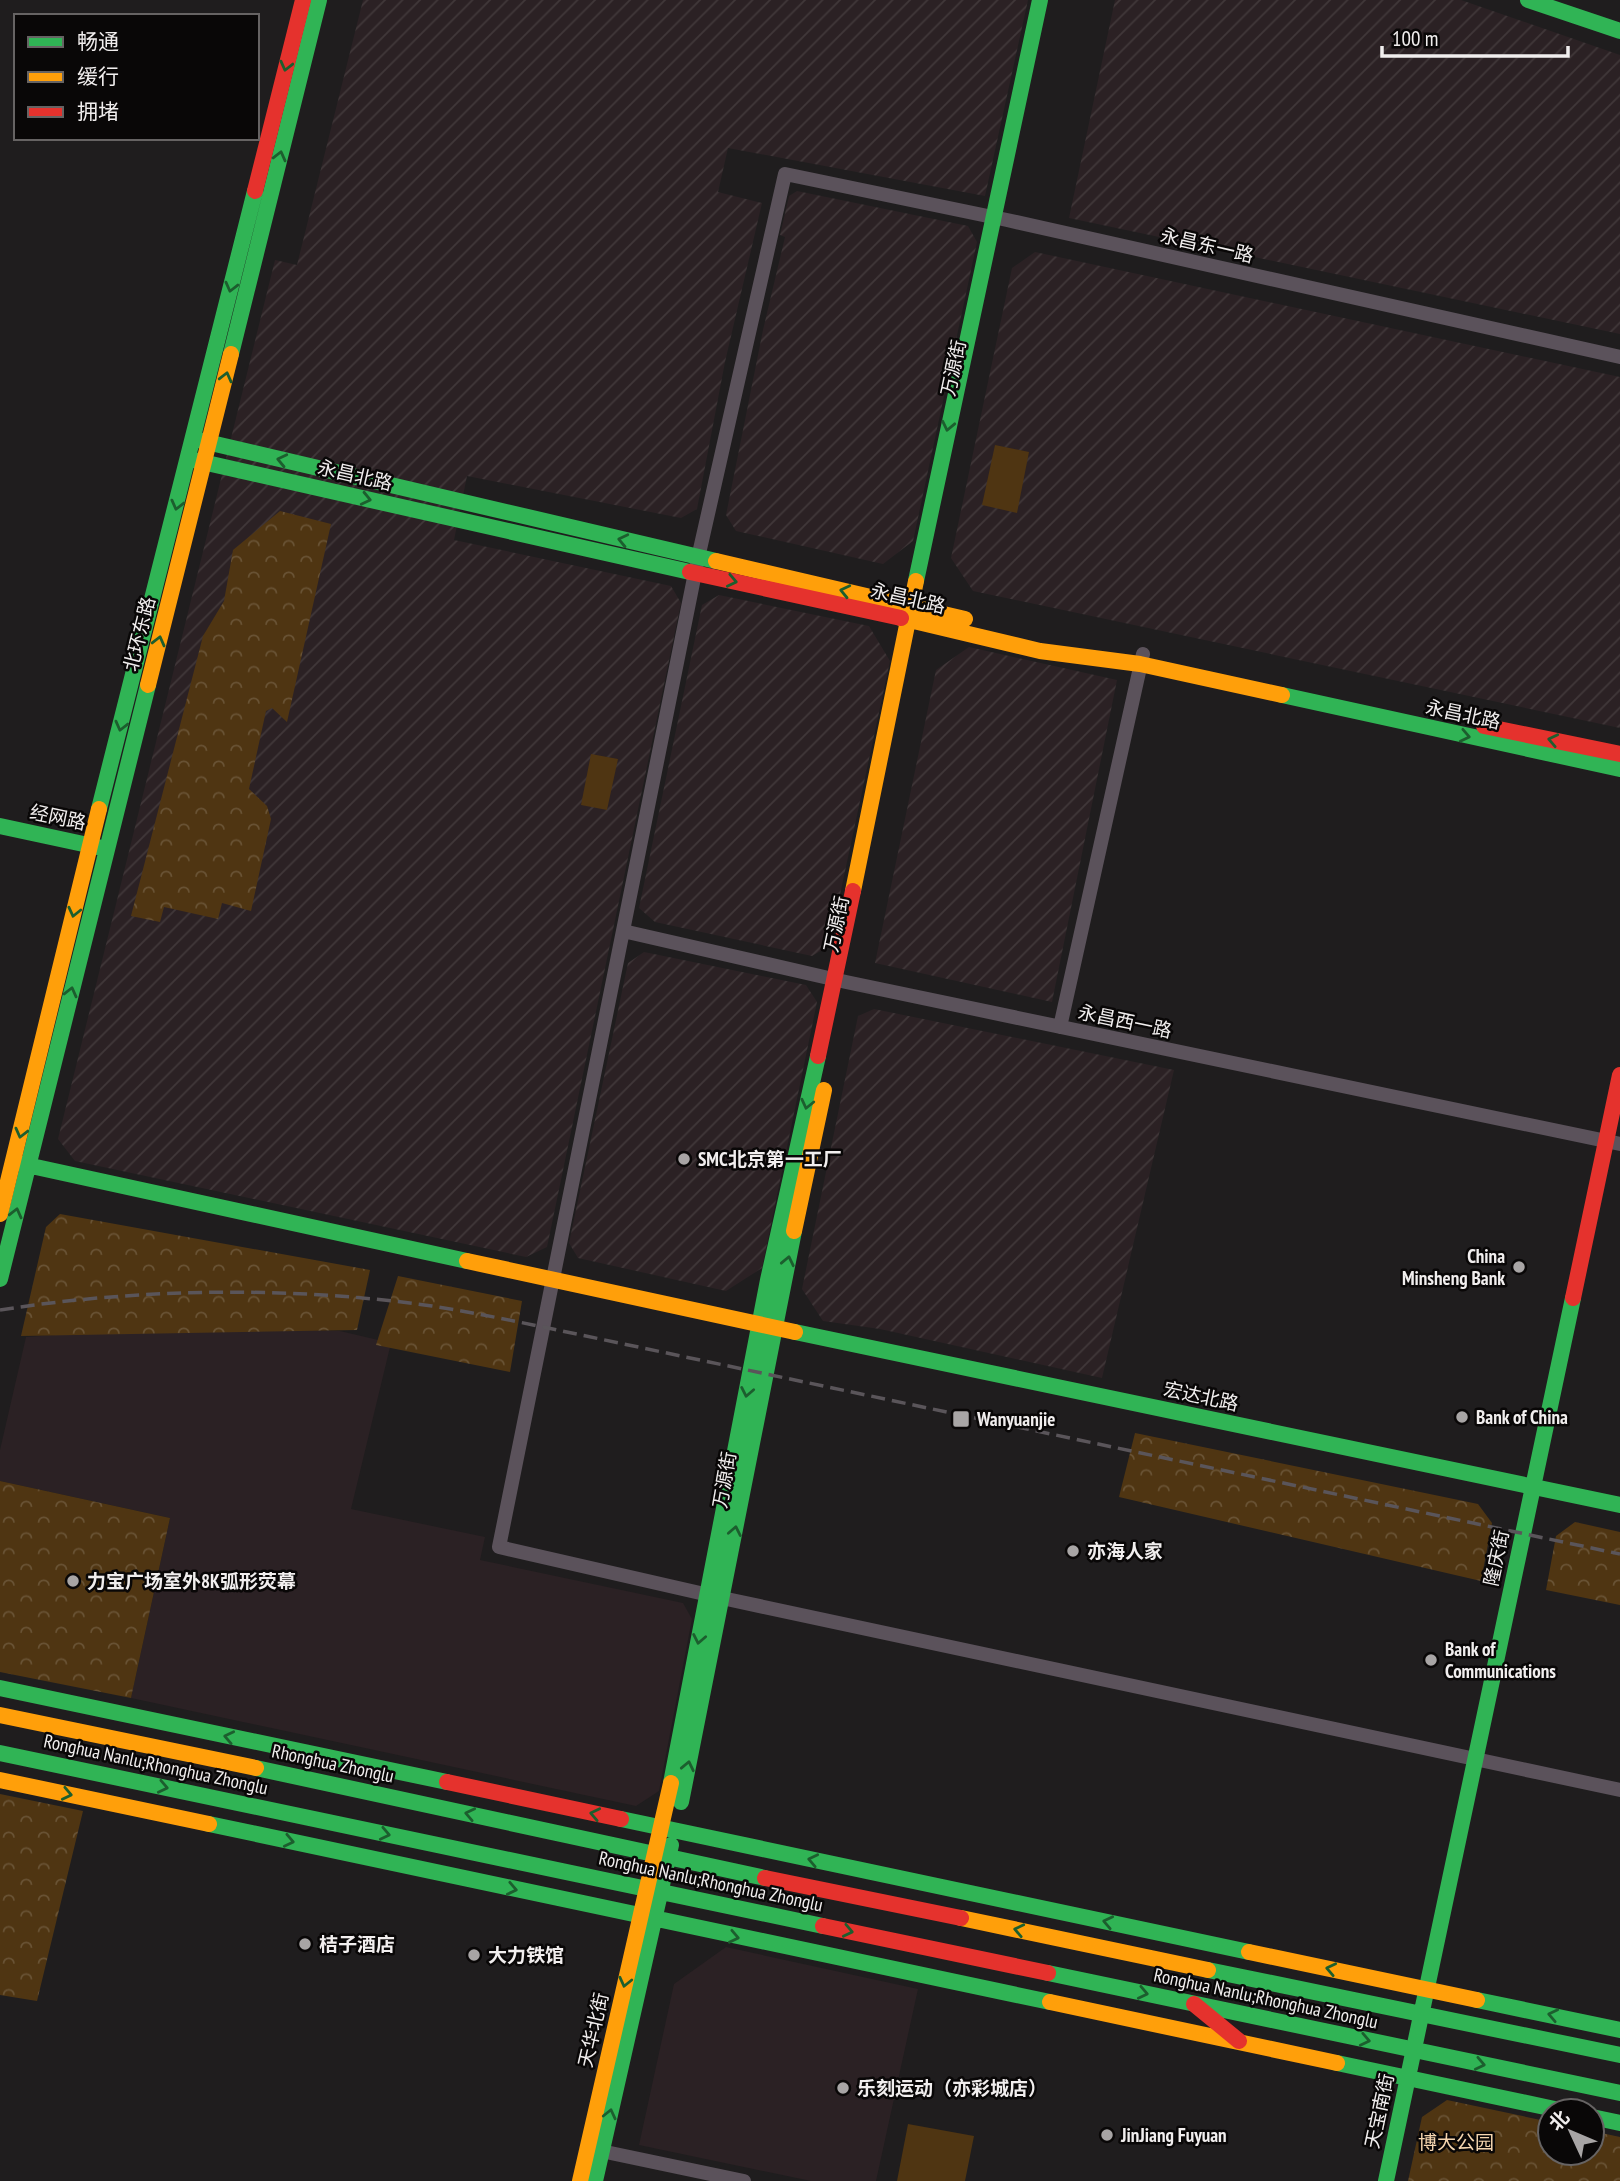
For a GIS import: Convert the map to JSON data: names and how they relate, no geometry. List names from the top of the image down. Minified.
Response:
{"streets":{"street":["永昌东一路","万源街","永昌北路","北环东路","经网路","永昌西一路","宏达北路","隆庆街","Rhonghua Zhonglu","Ronghua Nanlu;Rhonghua Zhonglu","天华北街","天宝南街"]},"crossings":[["永昌东一路","万源街"],["永昌东一路","永昌北路"],["万源街","永昌北路"],["万源街","永昌西一路"],["万源街","宏达北路"],["万源街","Rhonghua Zhonglu"],["万源街","Ronghua Nanlu;Rhonghua Zhonglu"],["万源街","天华北街"],["永昌北路","北环东路"],["北环东路","经网路"],["北环东路","宏达北路"],["永昌西一路","隆庆街"],["宏达北路","隆庆街"],["隆庆街","Ronghua Nanlu;Rhonghua Zhonglu"],["隆庆街","天宝南街"],["Rhonghua Zhonglu","Ronghua Nanlu;Rhonghua Zhonglu"],["Ronghua Nanlu;Rhonghua Zhonglu","天华北街"],["Ronghua Nanlu;Rhonghua Zhonglu","天宝南街"]],"parks":["博大公园"],"places":{"other":["SMC北京第一工厂","China Minsheng Bank","Bank of China","亦海人家","力宝广场室外8K弧形荧幕","Bank of Communications","桔子酒店","大力铁馆","乐刻运动（亦彩城店）","JinJiang Fuyuan"],"transit":["Wanyuanjie"]},"legend":["畅通","缓行","拥堵"],"scale_bar":"100 m","north":"top left"}
